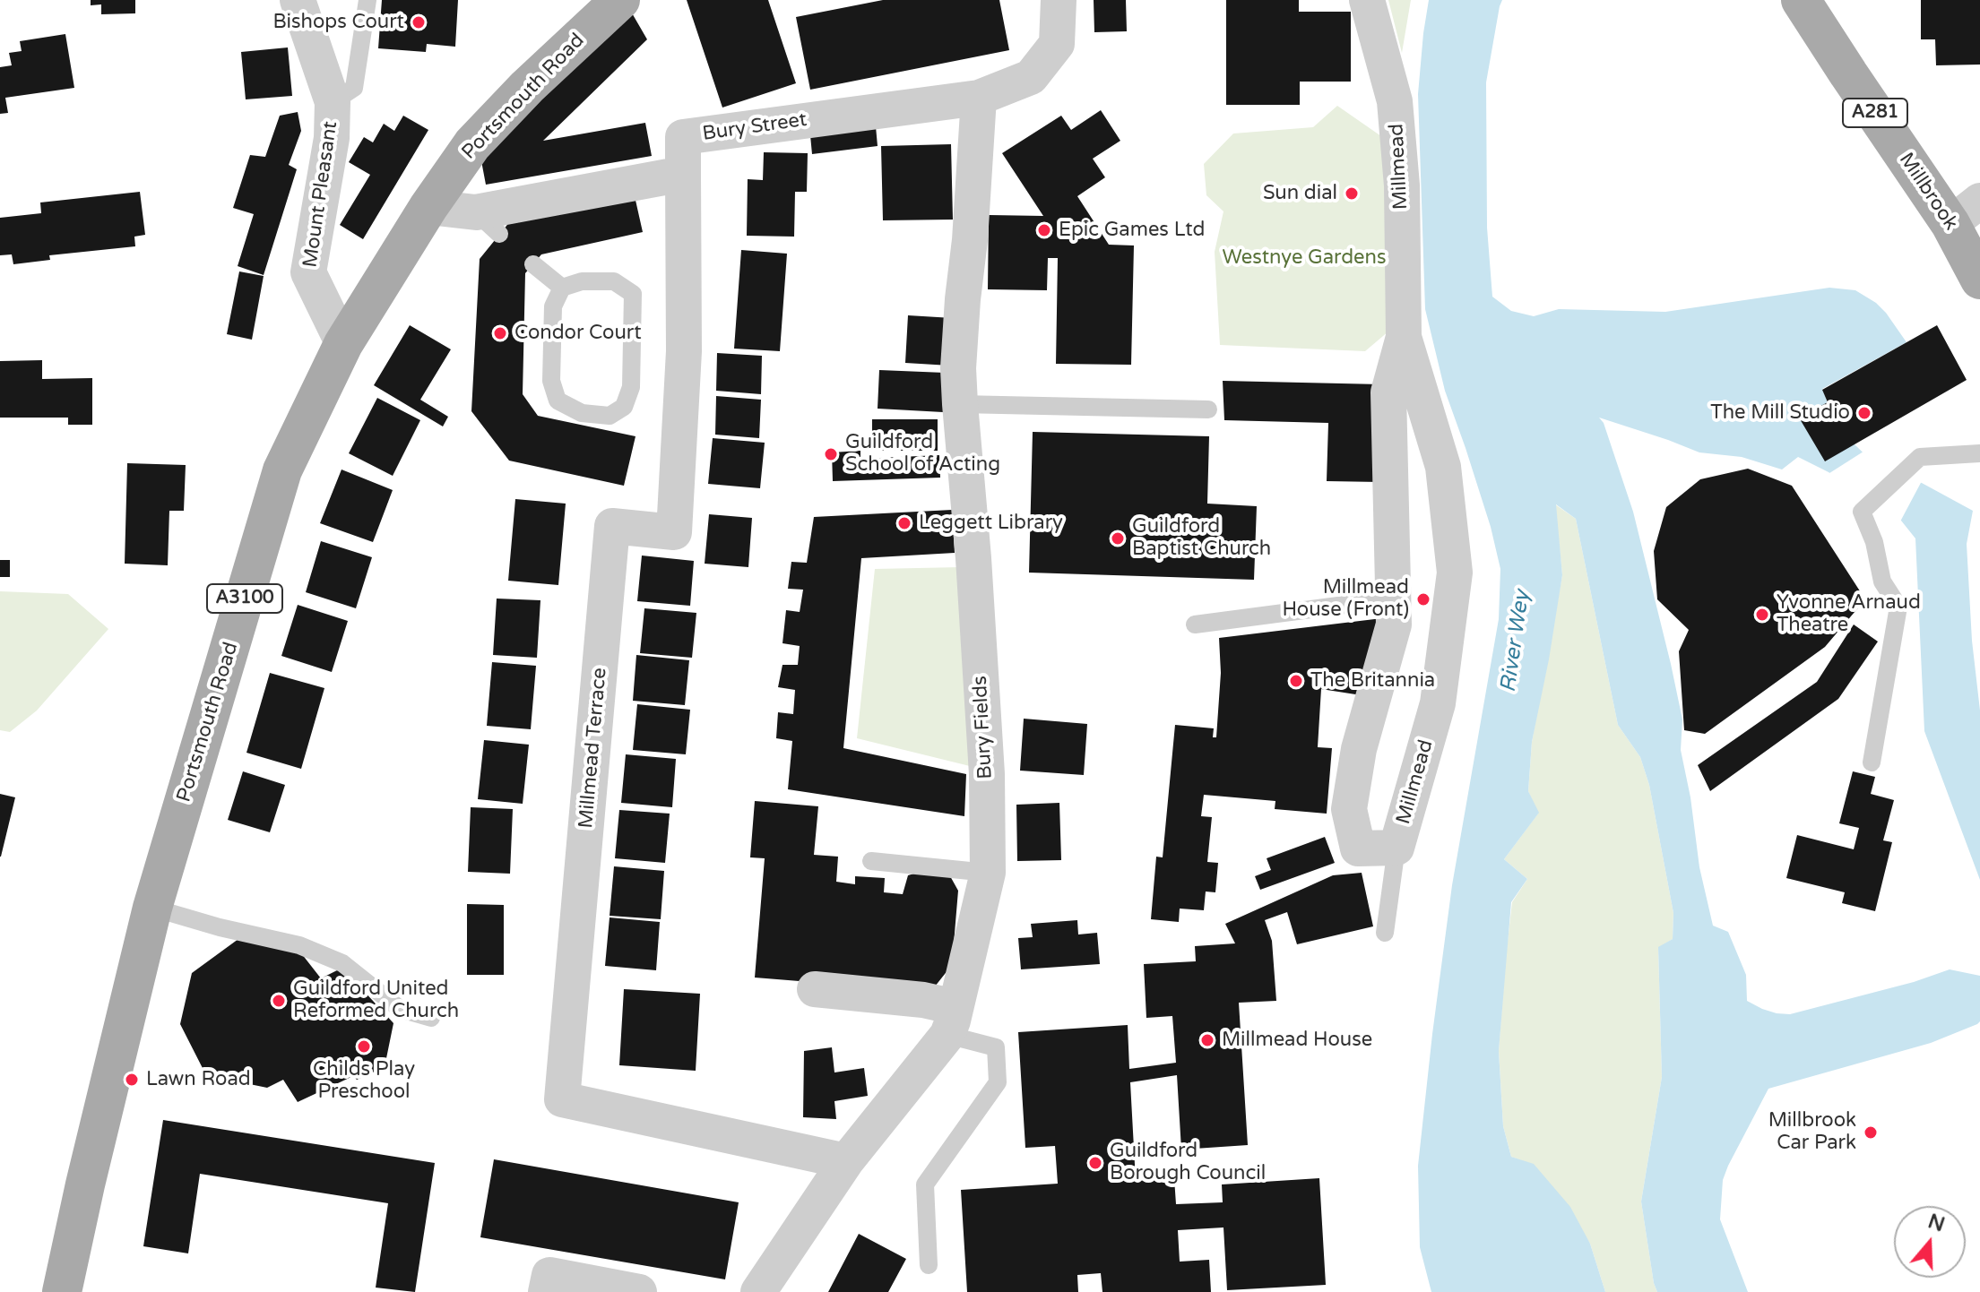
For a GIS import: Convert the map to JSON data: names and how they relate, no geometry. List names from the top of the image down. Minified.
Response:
{"streets":{"main road":["Portsmouth Road","A281","Millbrook","A3100"],"street":["Bury Street","Millmead","Mount Pleasant","Bury Fields","Millmead Terrace"]},"crossings":[["Portsmouth Road","Mount Pleasant"],["Bury Street","Bury Fields"],["Bury Street","Millmead Terrace"],["Bury Fields","Millmead Terrace"]],"water":["River Wey"],"parks":["Westnye Gardens"],"places":["Bishops Court","Sun dial","Epic Games Ltd","Condor Court","The Mill Studio","Guildford School of Acting","Leggett Library","Guildford Baptist Church","Millmead House (Front)","Yvonne Arnaud Theatre","The Britannia","Guildford United Reformed Church","Millmead House","Childs Play Preschool","Lawn Road","Millbrook Car Park","Guildford Borough Council"],"north":"top"}
